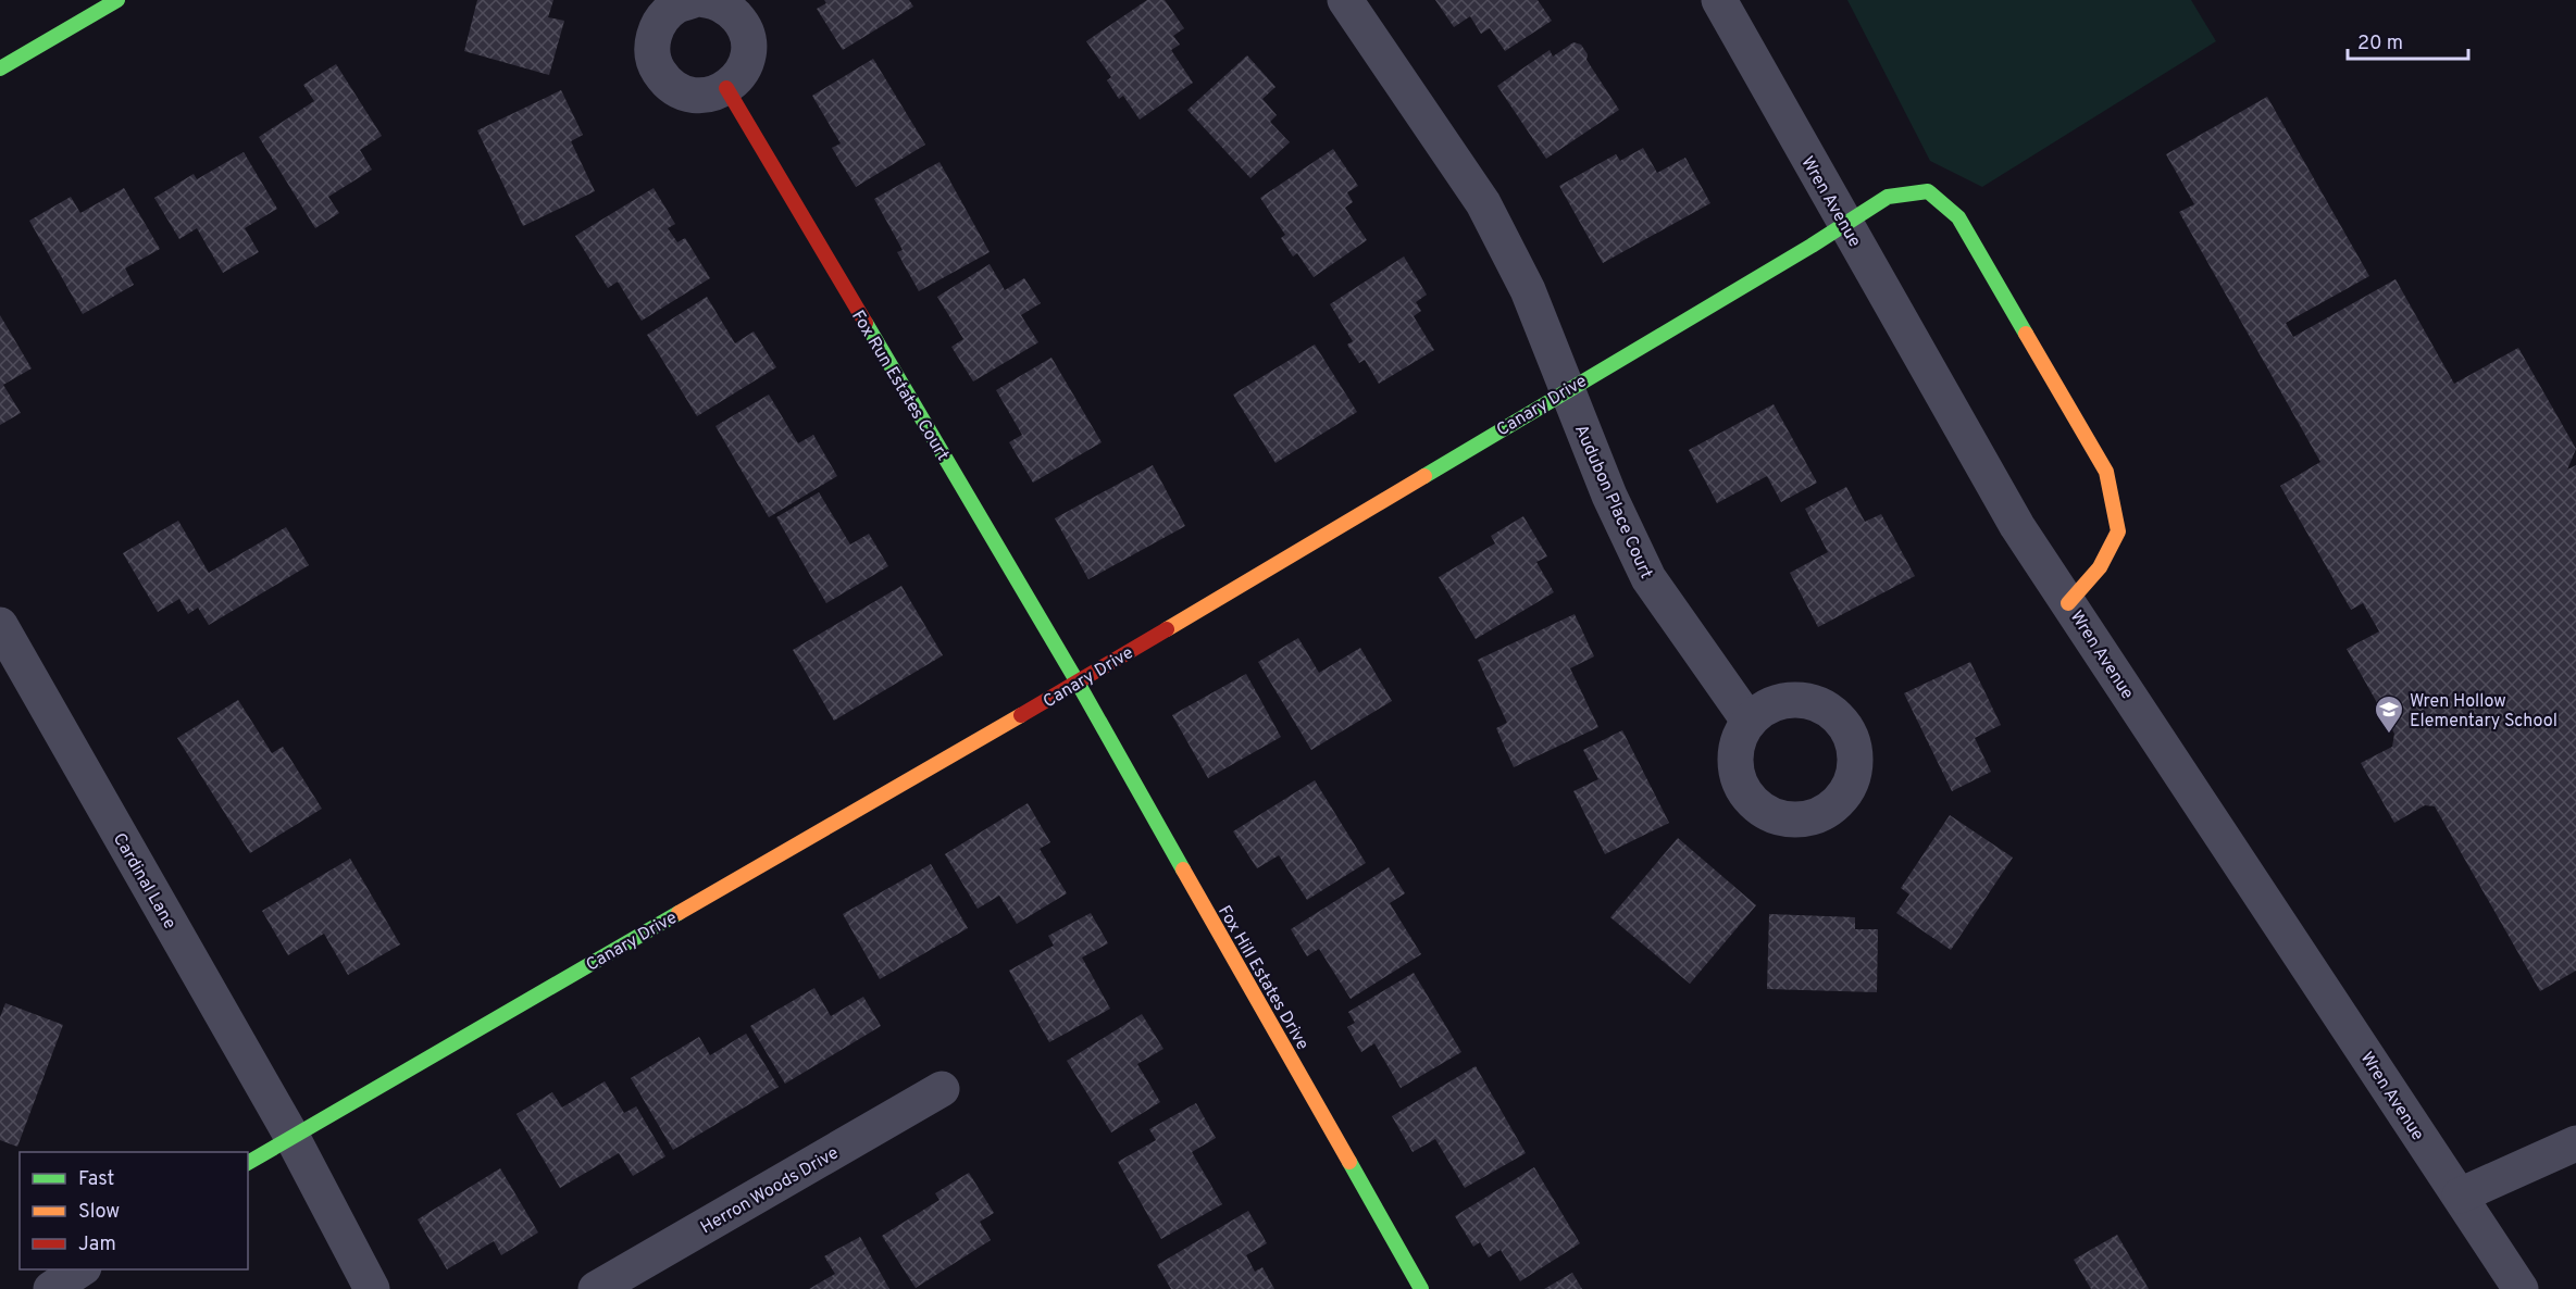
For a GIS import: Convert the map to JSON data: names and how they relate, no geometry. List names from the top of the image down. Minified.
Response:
{"streets":{"street":["Wren Avenue","Fox Run Estates Court","Canary Drive","Audubon Place Court","Cardinal Lane","Fox Hill Estates Drive","Herron Woods Drive"]},"crossings":[["Wren Avenue","Canary Drive"],["Fox Run Estates Court","Canary Drive"],["Fox Run Estates Court","Fox Hill Estates Drive"],["Canary Drive","Audubon Place Court"],["Canary Drive","Cardinal Lane"],["Canary Drive","Fox Hill Estates Drive"]],"places":{"school or university":["Wren Hollow Elementary School"]},"legend":["Fast","Slow","Jam"],"scale_bar":"20 m"}
